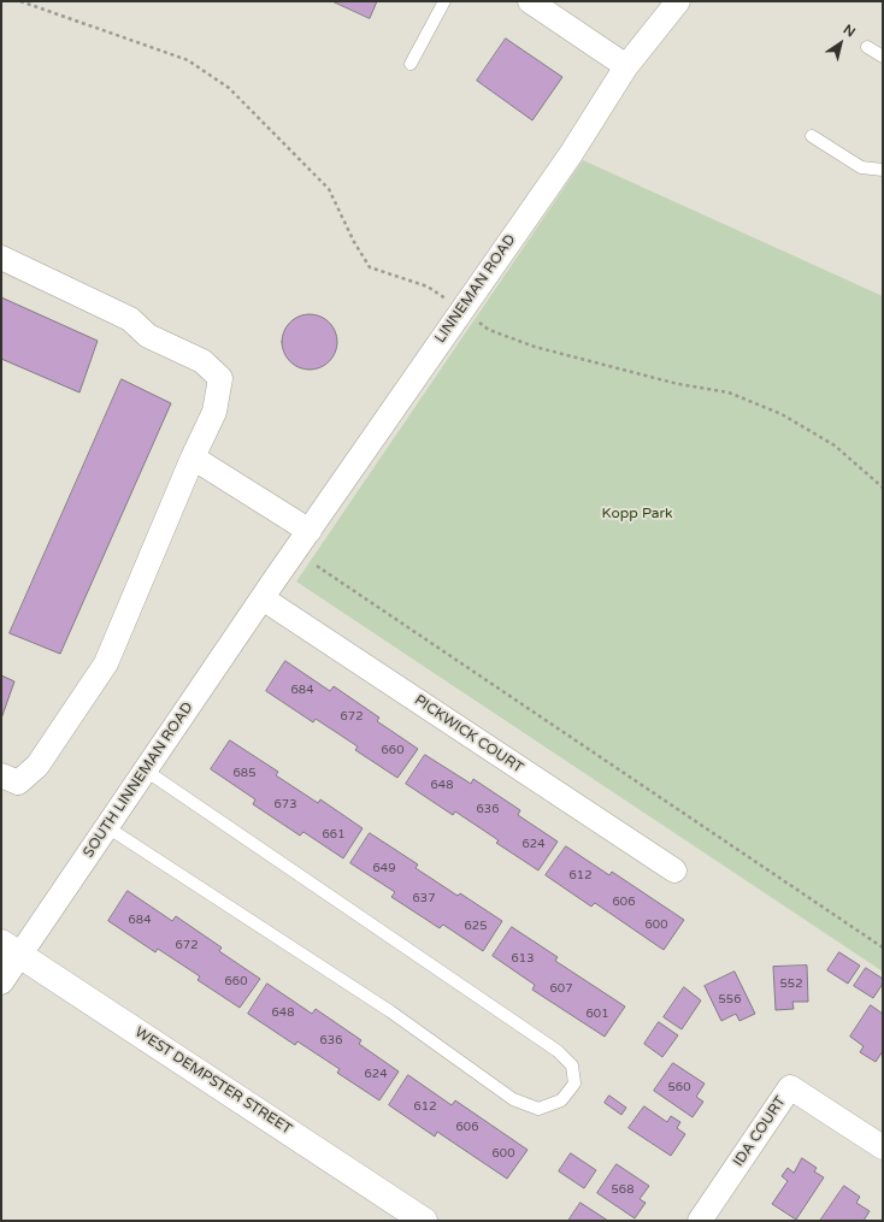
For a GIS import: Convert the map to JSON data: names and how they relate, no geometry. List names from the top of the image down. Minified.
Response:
{"streets":{"main road":["WEST DEMPSTER STREET"],"street":["LINNEMAN ROAD","PICKWICK COURT","SOUTH LINNEMAN ROAD","IDA COURT"]},"crossings":[["LINNEMAN ROAD","SOUTH LINNEMAN ROAD"],["PICKWICK COURT","SOUTH LINNEMAN ROAD"],["SOUTH LINNEMAN ROAD","WEST DEMPSTER STREET"]],"parks":["Kopp Park"],"house_numbers":["684","672","660","685","648","673","636","661","624","649","612","637","606","684","600","625","672","613","660","552","607","556","648","601","636","624","560","612","606","600","568"],"north":"top right"}
